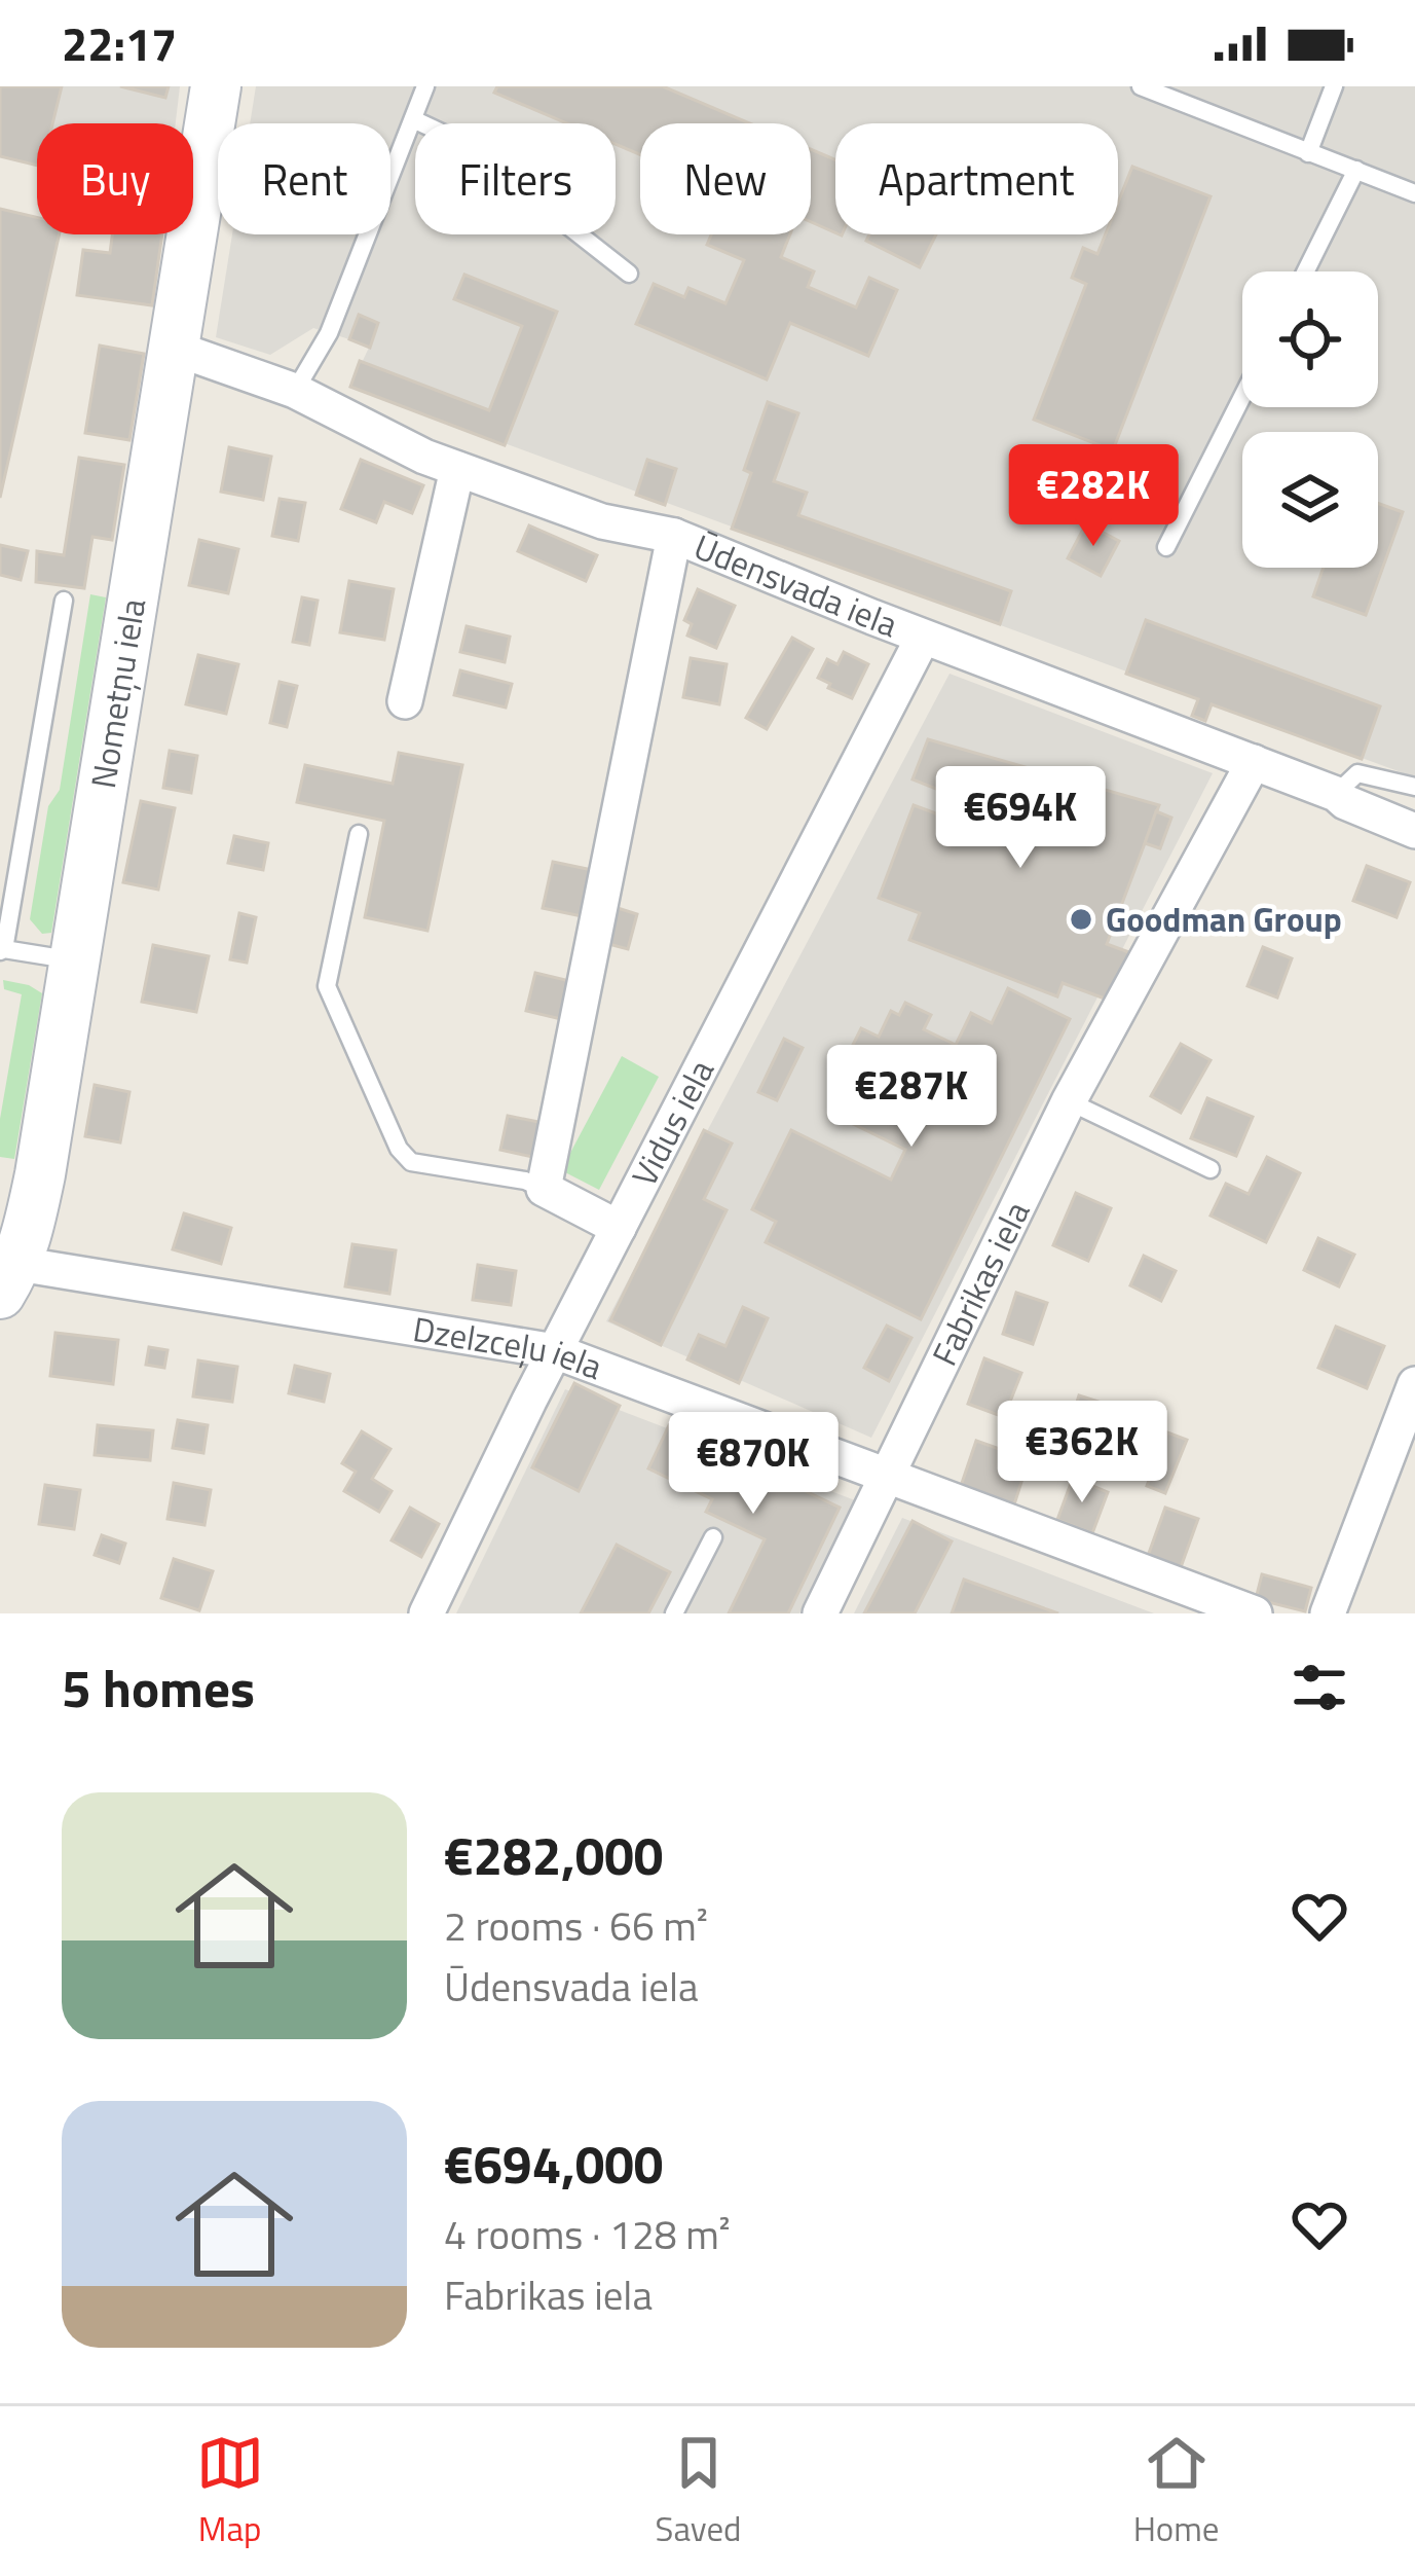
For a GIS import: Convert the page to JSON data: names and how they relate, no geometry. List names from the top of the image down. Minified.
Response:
{"streets":{"street":["Ūdensvada iela","Nometņu iela","Vidus iela","Fabrikas iela","Dzelzceļu iela"]},"crossings":[["Ūdensvada iela","Nometņu iela"],["Ūdensvada iela","Vidus iela"],["Ūdensvada iela","Fabrikas iela"],["Nometņu iela","Dzelzceļu iela"],["Vidus iela","Dzelzceļu iela"],["Fabrikas iela","Dzelzceļu iela"]],"places":["Goodman Group"],"page":{"status":"22:17","chip":["Buy","Rent","Filters","New","Apartment"],"price":["€282K","€694K","€287K","€362K","€870K"],"heading":"5 homes","list":[{"name":"€282,000","note":"2 rooms · 66 m² · Ūdensvada iela"},{"name":"€694,000","note":"4 rooms · 128 m² · Fabrikas iela"}],"tabs":["Map","Saved","Home"]}}
